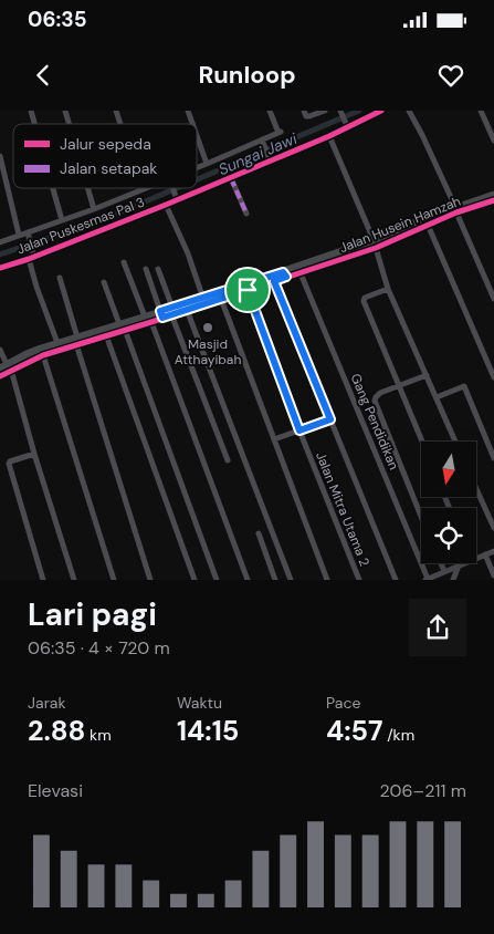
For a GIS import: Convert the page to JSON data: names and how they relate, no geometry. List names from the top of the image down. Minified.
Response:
{"streets":{"street":["Jalan Husein Hamzah","Jalan Puskesmas Pal 3","Gang Pendidikan","Jalan Mitra Utama 2"]},"crossings":[["Jalan Husein Hamzah","Gang Pendidikan"],["Jalan Husein Hamzah","Jalan Mitra Utama 2"]],"water":["Sungai Jawi"],"places":["Masjid Atthayibah"],"legend":["Jalur sepeda","Jalan setapak"],"north":"bottom","page":{"status":"06:35","header":"Runloop","heading":["Lari pagi","06:35 · 4 × 720 m"],"stats":[["Jarak","2.88 km"],["Waktu","14:15"],["Pace","4:57 /km"]],"chart":["Elevasi","206–211 m"]}}
